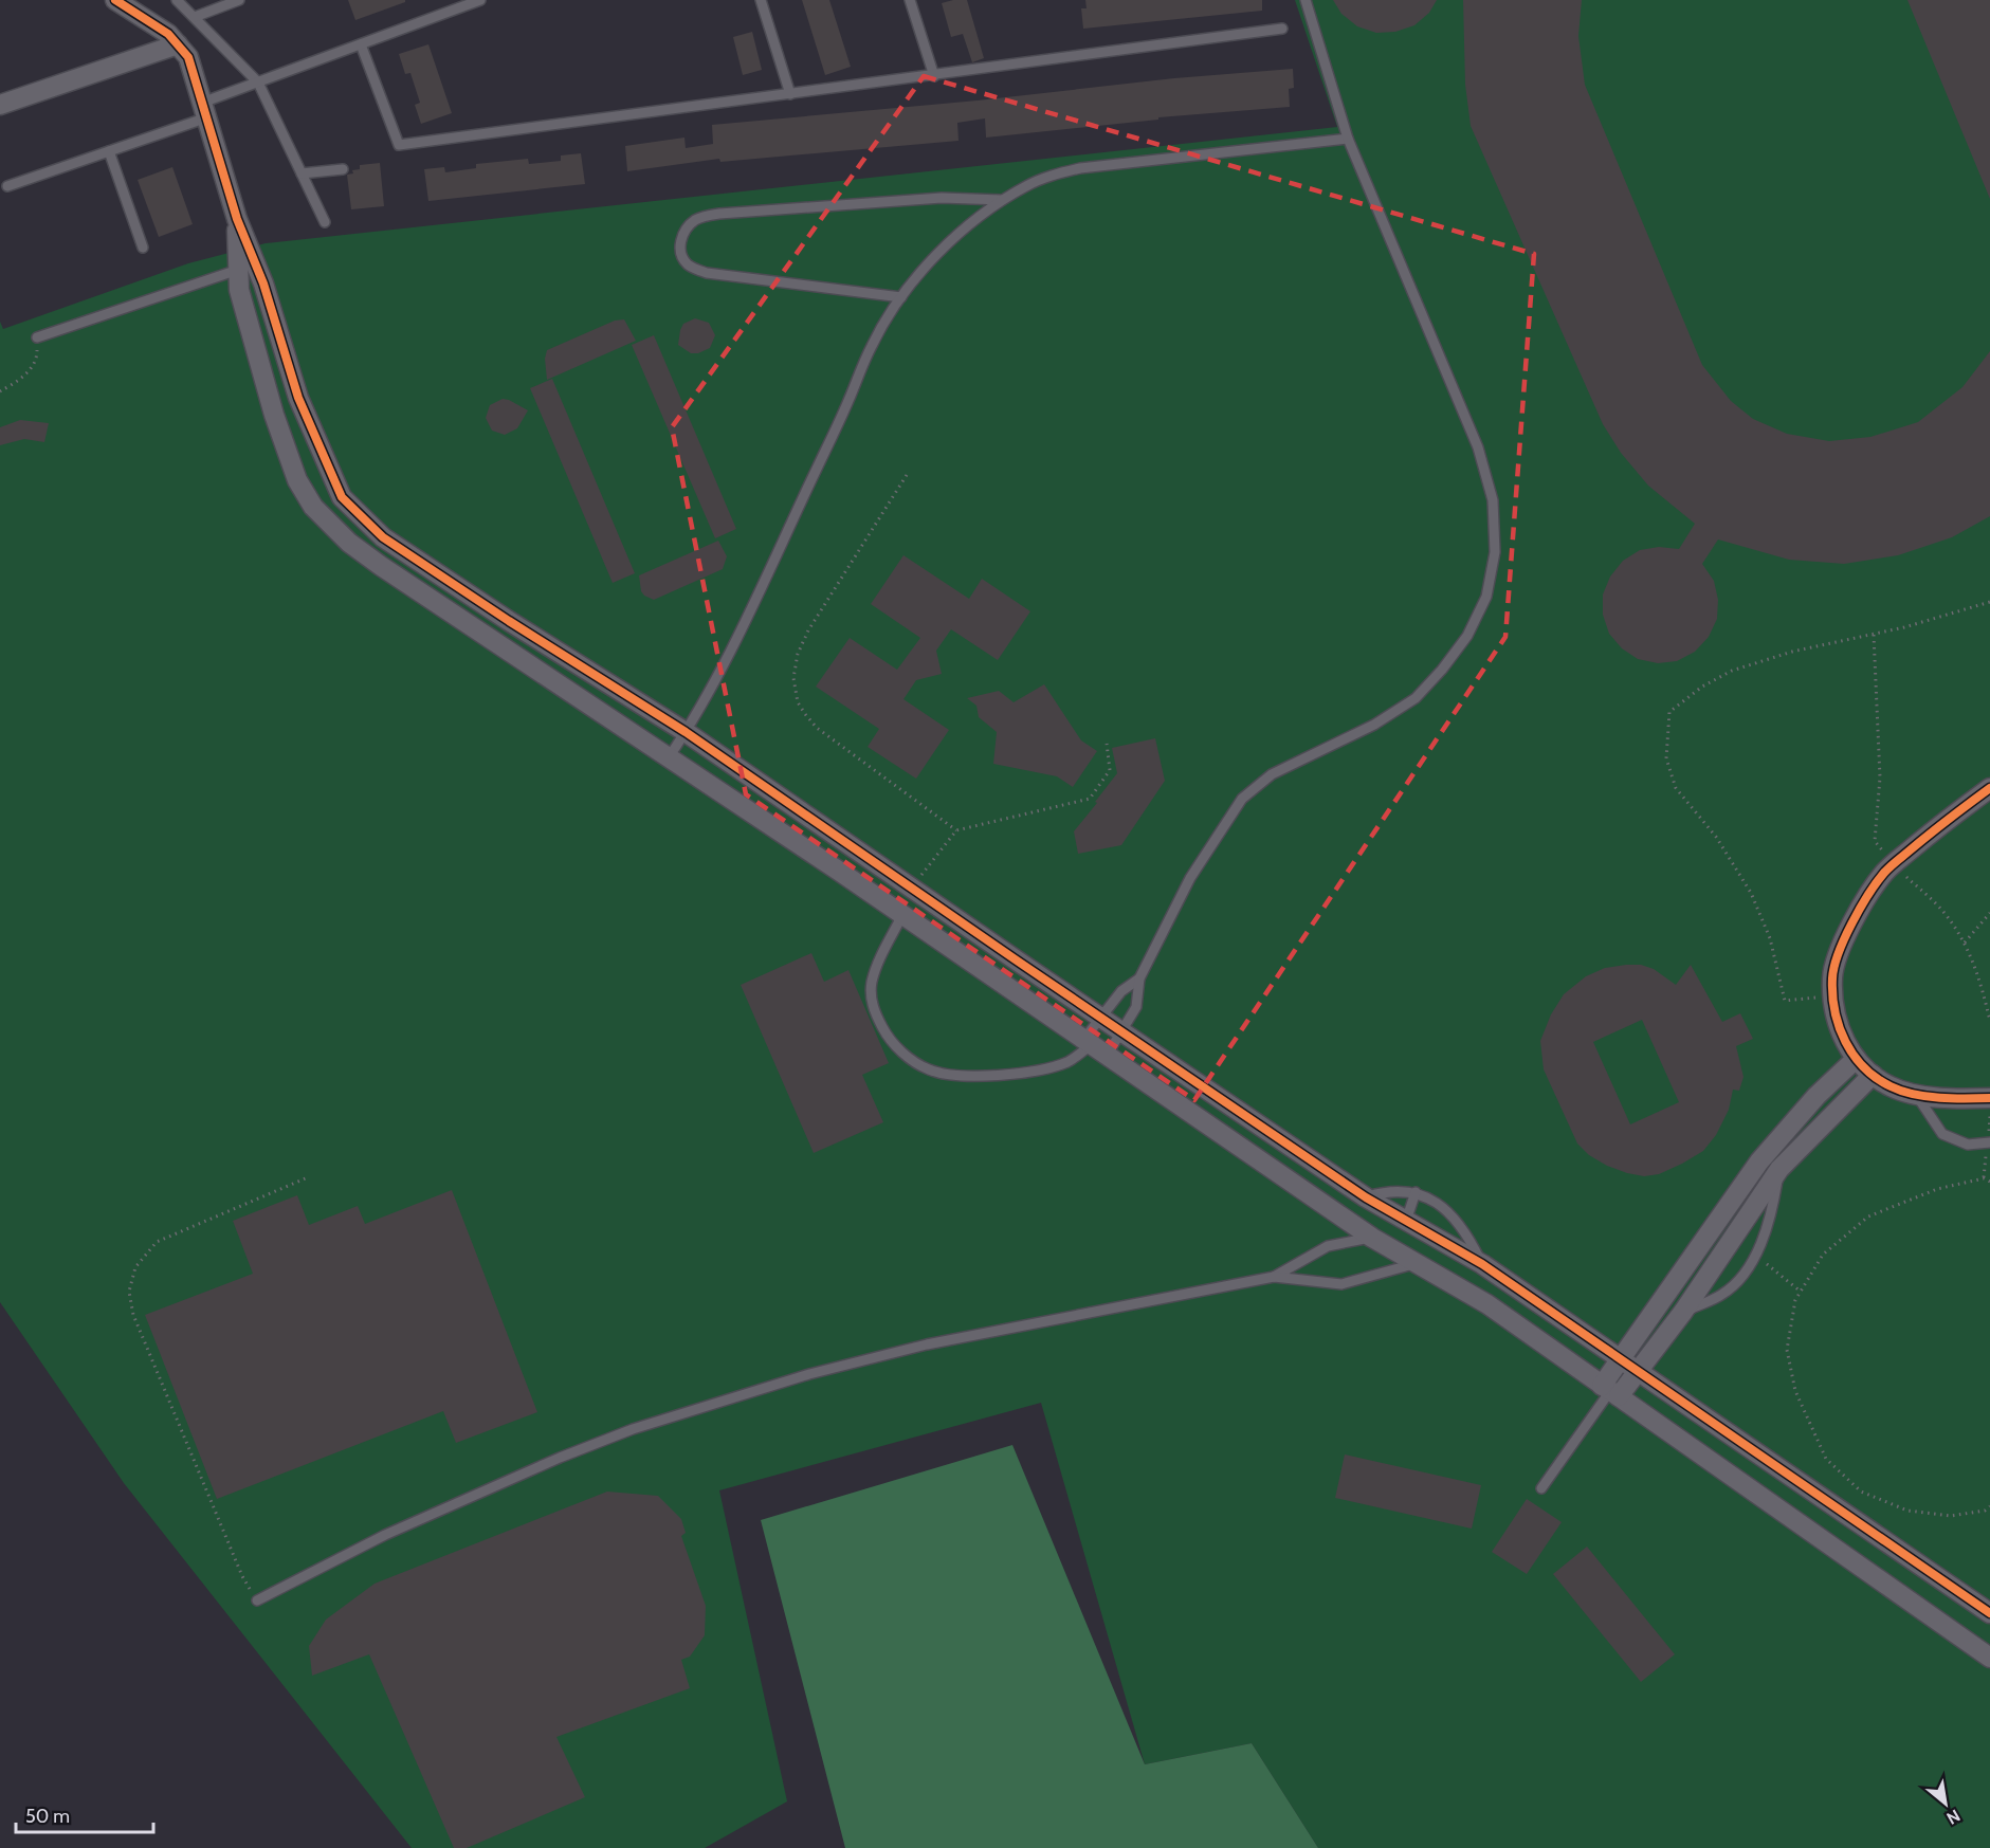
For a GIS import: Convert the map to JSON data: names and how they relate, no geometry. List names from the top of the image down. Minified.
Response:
{"scale_bar":"50 m","north":"bottom right"}
